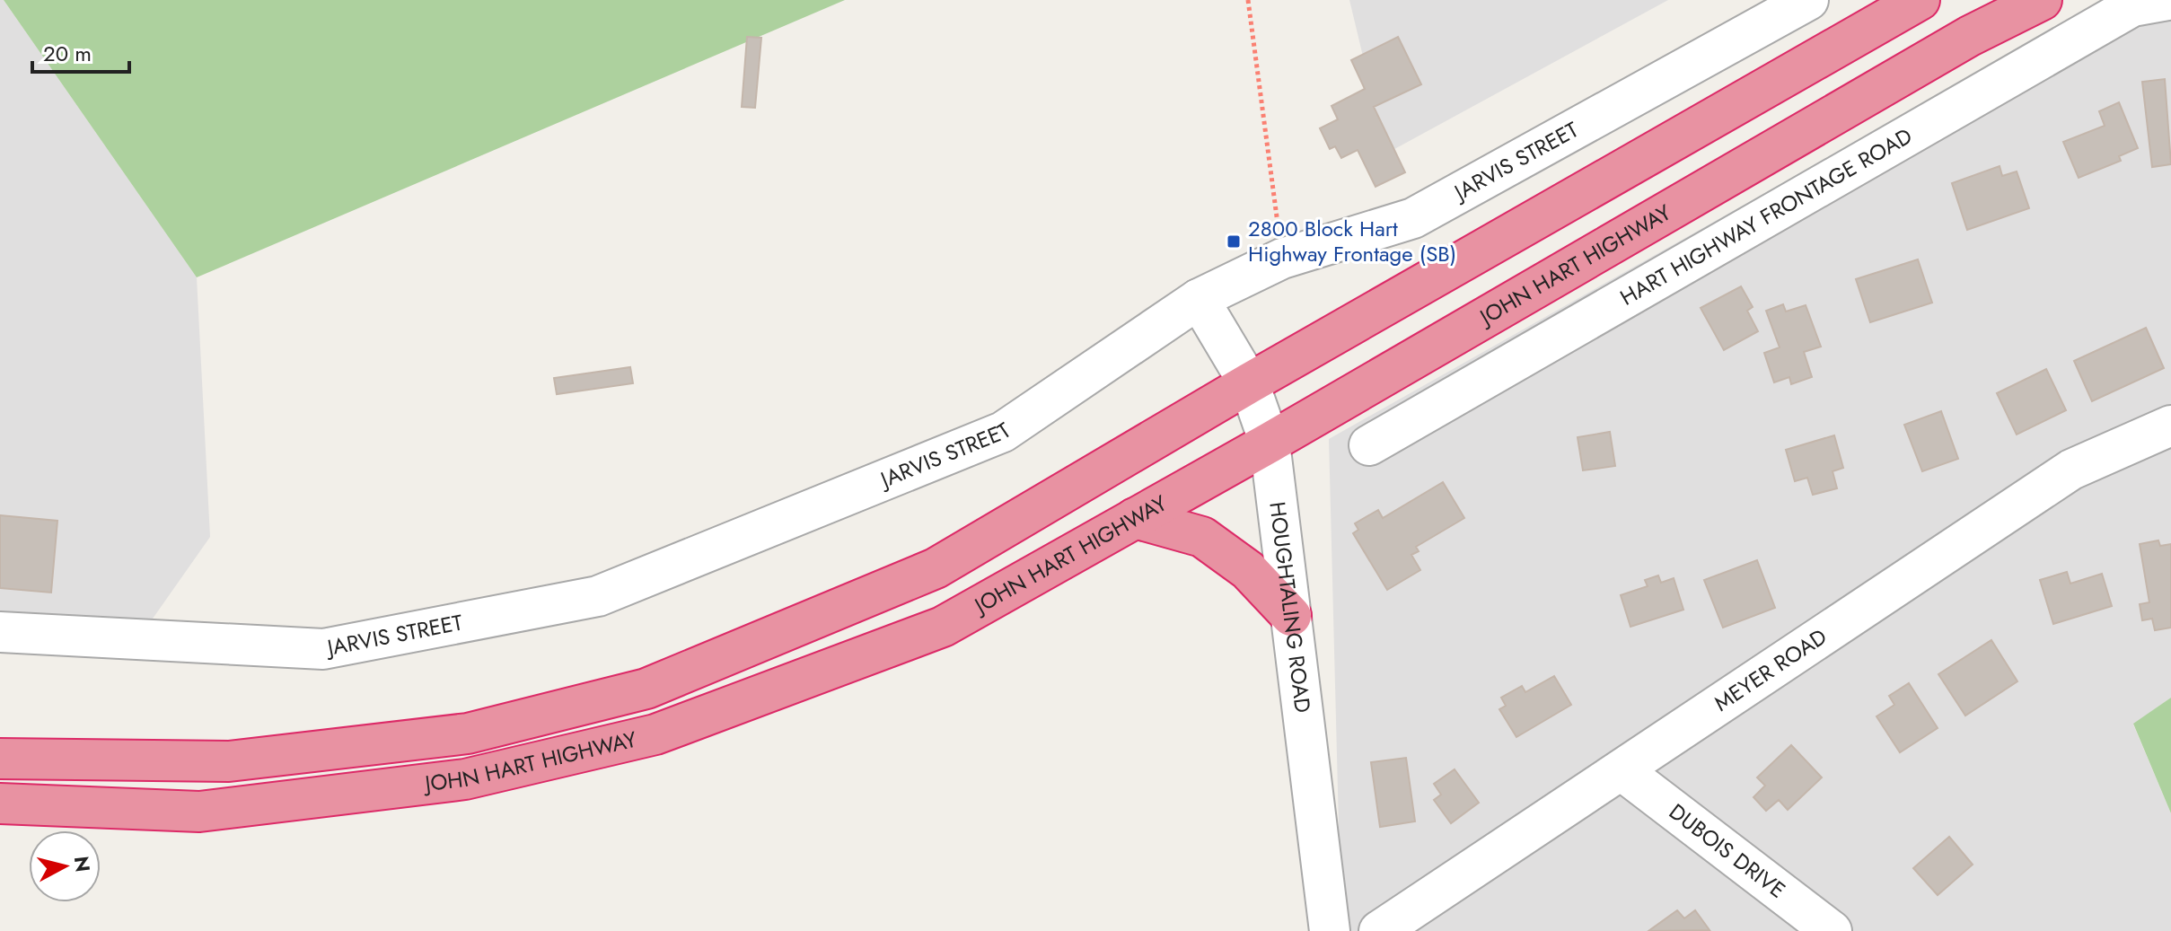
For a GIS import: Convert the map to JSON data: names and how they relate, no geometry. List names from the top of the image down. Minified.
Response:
{"streets":{"highway":["JOHN HART HIGHWAY"],"street":["JARVIS STREET","HART HIGHWAY FRONTAGE ROAD","HOUGHTALING ROAD","MEYER ROAD","DUBOIS DRIVE"]},"crossings":[["JARVIS STREET","HOUGHTALING ROAD"],["JOHN HART HIGHWAY","HOUGHTALING ROAD"],["MEYER ROAD","DUBOIS DRIVE"]],"places":{"transit":["2800 Block Hart Highway Frontage (SB)"]},"scale_bar":"20 m","north":"right"}
